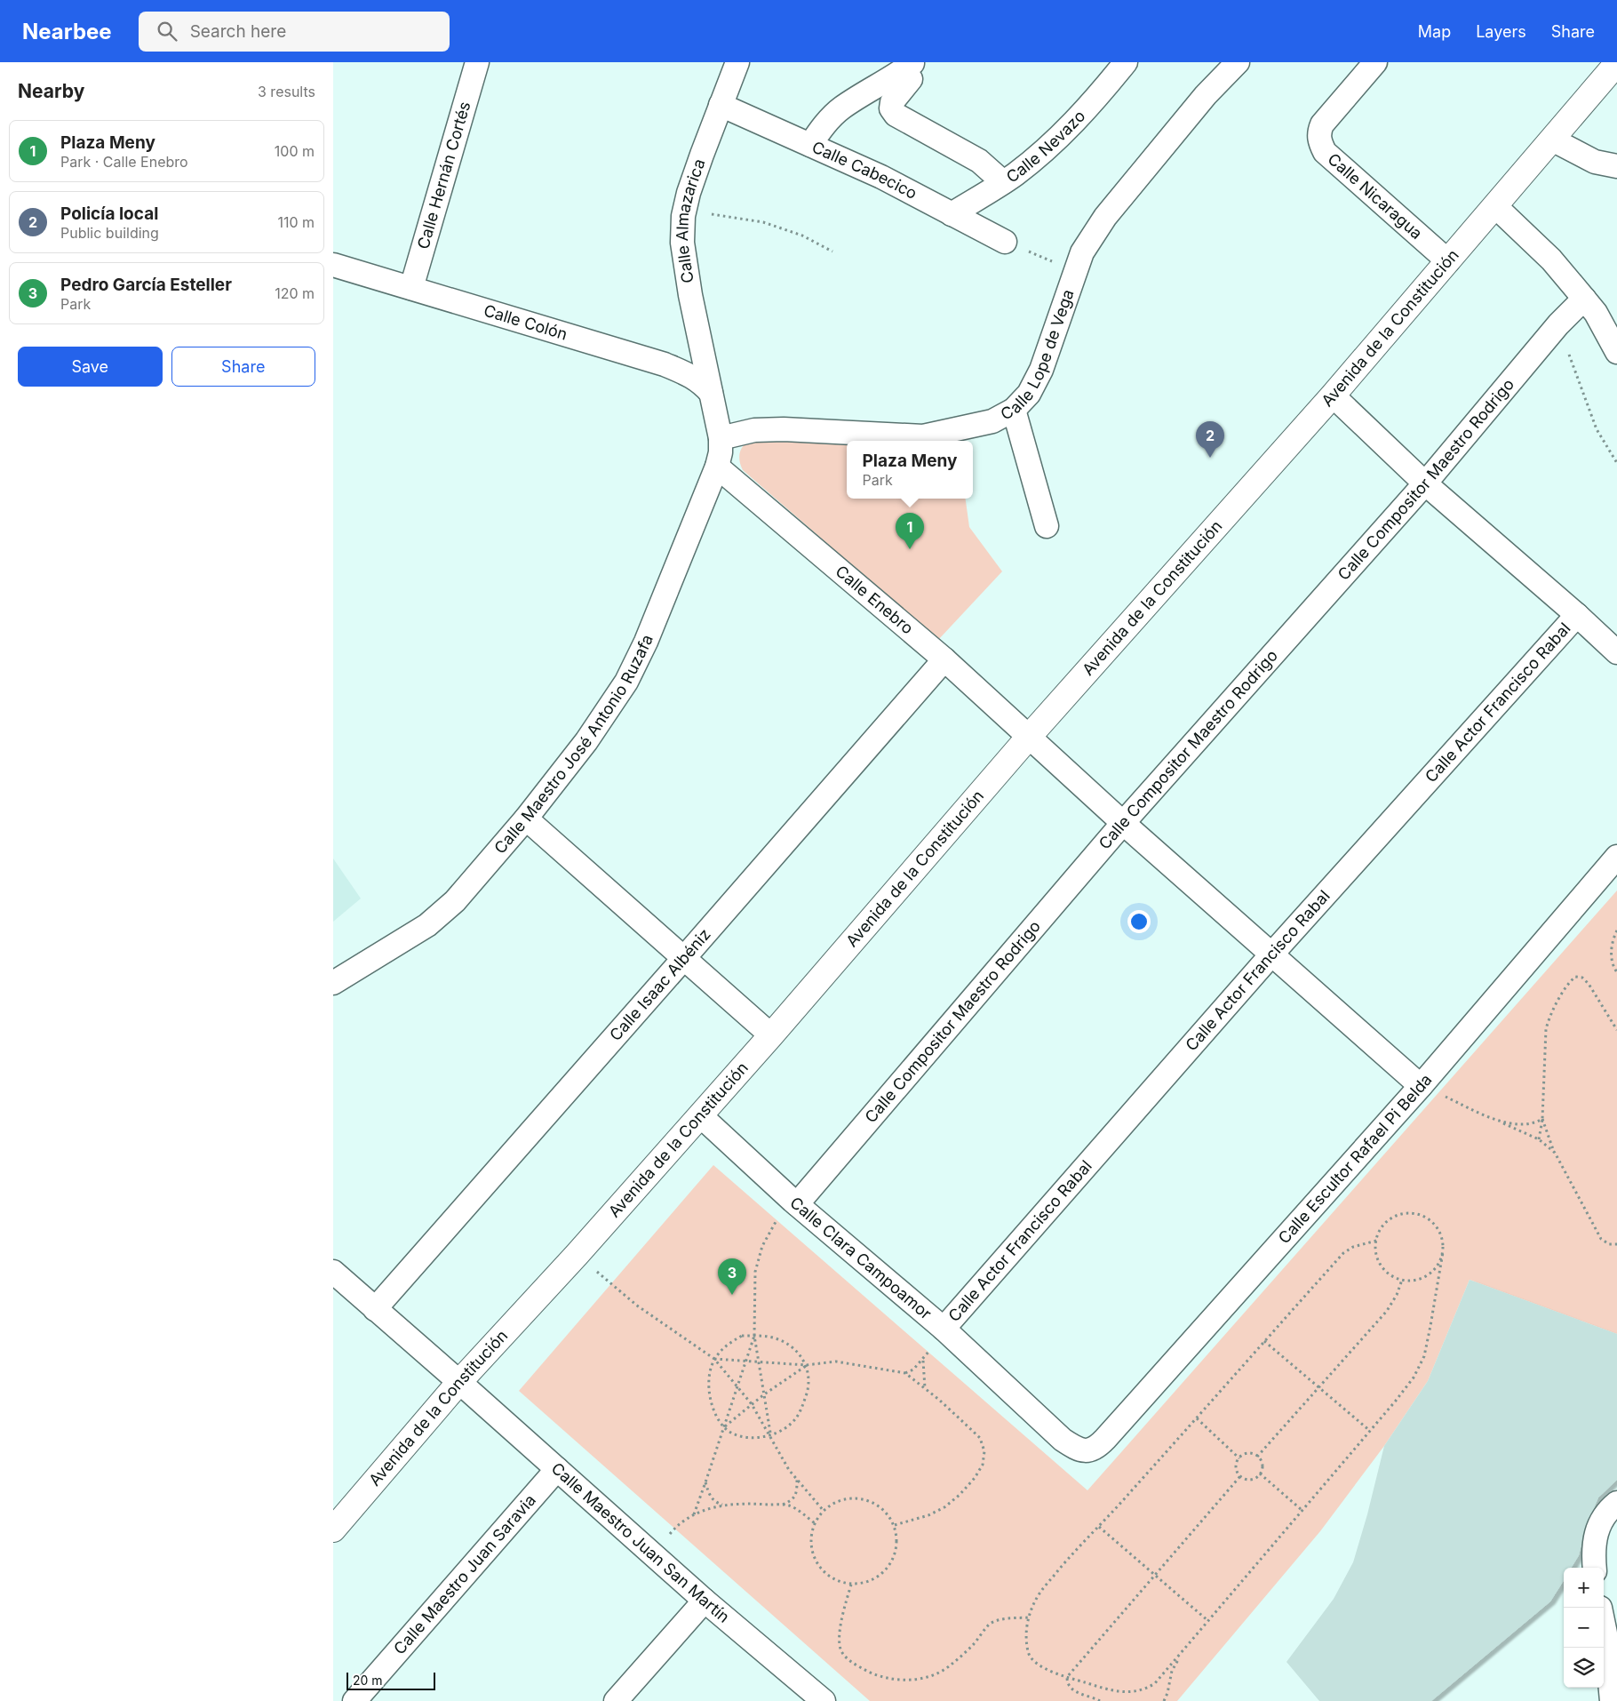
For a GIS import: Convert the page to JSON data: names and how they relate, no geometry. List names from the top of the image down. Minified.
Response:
{"streets":{"street":["Calle Nevazo","Calle Cabecico","Calle Hernán Cortés","Calle Nicaragua","Calle Almazarica","Calle Colón","Avenida de la Constitución","Calle Lope de Vega","Calle Compositor Maestro Rodrigo","Calle Enebro","Calle Actor Francisco Rabal","Calle Maestro José Antonio Ruzafa","Calle Isaac Albéniz","Calle Escultor Rafael Pi Belda","Calle Clara Campoamor","Calle Maestro Juan San Martín","Calle Maestro Juan Saravia"]},"crossings":[["Calle Nevazo","Calle Cabecico"],["Calle Cabecico","Calle Almazarica"],["Calle Hernán Cortés","Calle Colón"],["Calle Nicaragua","Avenida de la Constitución"],["Calle Almazarica","Calle Colón"],["Calle Almazarica","Calle Lope de Vega"],["Calle Almazarica","Calle Maestro José Antonio Ruzafa"],["Avenida de la Constitución","Calle Enebro"],["Avenida de la Constitución","Calle Clara Campoamor"],["Avenida de la Constitución","Calle Maestro Juan San Martín"],["Calle Lope de Vega","Calle Maestro José Antonio Ruzafa"],["Calle Compositor Maestro Rodrigo","Calle Enebro"],["Calle Compositor Maestro Rodrigo","Calle Clara Campoamor"],["Calle Enebro","Calle Actor Francisco Rabal"],["Calle Enebro","Calle Maestro José Antonio Ruzafa"],["Calle Enebro","Calle Isaac Albéniz"],["Calle Enebro","Calle Escultor Rafael Pi Belda"],["Calle Actor Francisco Rabal","Calle Clara Campoamor"],["Calle Isaac Albéniz","Calle Maestro Juan San Martín"],["Calle Escultor Rafael Pi Belda","Calle Clara Campoamor"],["Calle Maestro Juan San Martín","Calle Maestro Juan Saravia"]],"scale_bar":"20 m","page":{"header":"Nearbee","search":"Search here","nav":["Map","Layers","Share"],"heading":["Nearby","3 results"],"list":[{"mark":"1","name":"Plaza Meny","note":"Park · Calle Enebro","value":"100 m"},{"mark":"2","name":"Policía local","note":"Public building","value":"110 m"},{"mark":"3","name":"Pedro García Esteller","note":"Park","value":"120 m"}],"buttons":["Save","Share"],"pins":["2","1","3"],"popup":["Plaza Meny","Park"],"map_buttons":["+","−"],"scale":"20 m"}}
